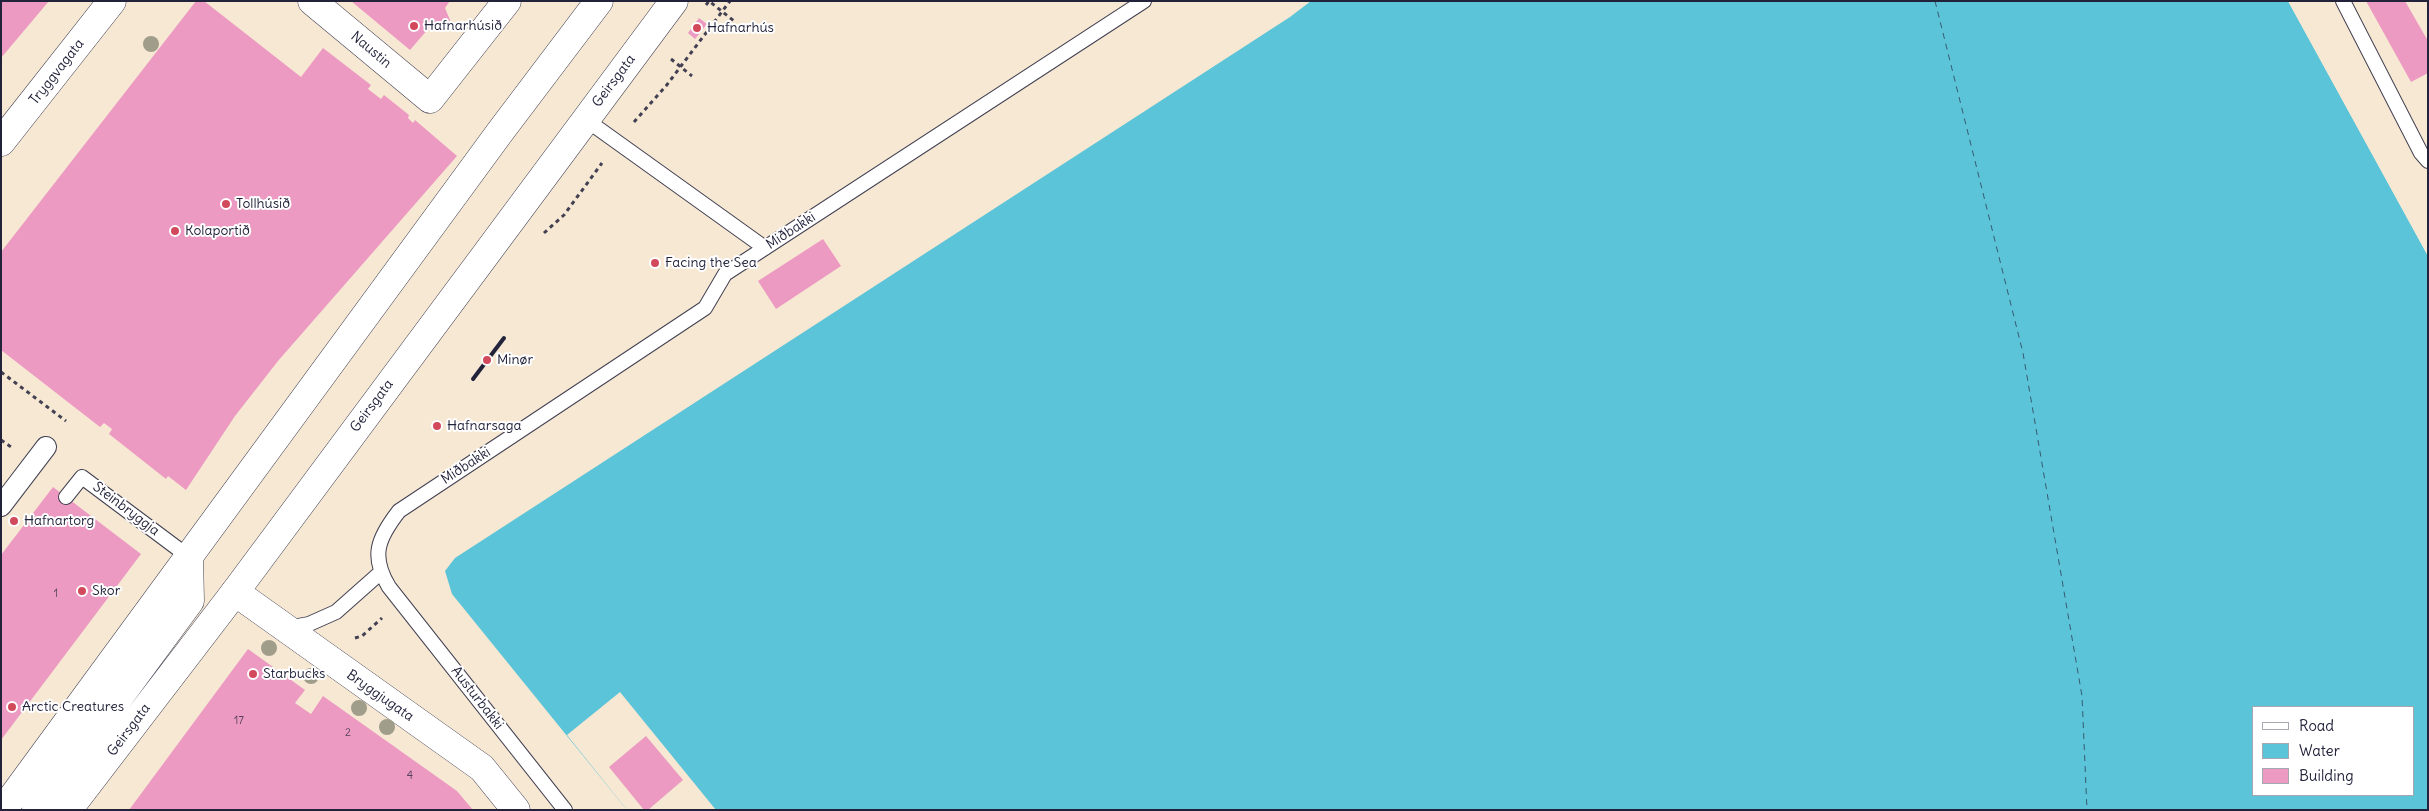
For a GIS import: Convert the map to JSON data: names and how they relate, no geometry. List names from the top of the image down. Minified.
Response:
{"streets":{"main road":["Naustin","Tryggvagata","Geirsgata","Bryggjugata"],"lane":["Miðbakki","Steinbryggja","Austurbakki"]},"crossings":[["Geirsgata","Steinbryggja"],["Geirsgata","Bryggjugata"],["Miðbakki","Austurbakki"]],"places":["Hafnarhúsið","Hafnarhús","Tollhúsið","Kolaportið","Facing the Sea","Minør","Hafnarsaga","Hafnartorg","Skor","Starbucks","Arctic Creatures"],"house_numbers":["1","17","2","4"],"legend":["Road","Water","Building"]}
